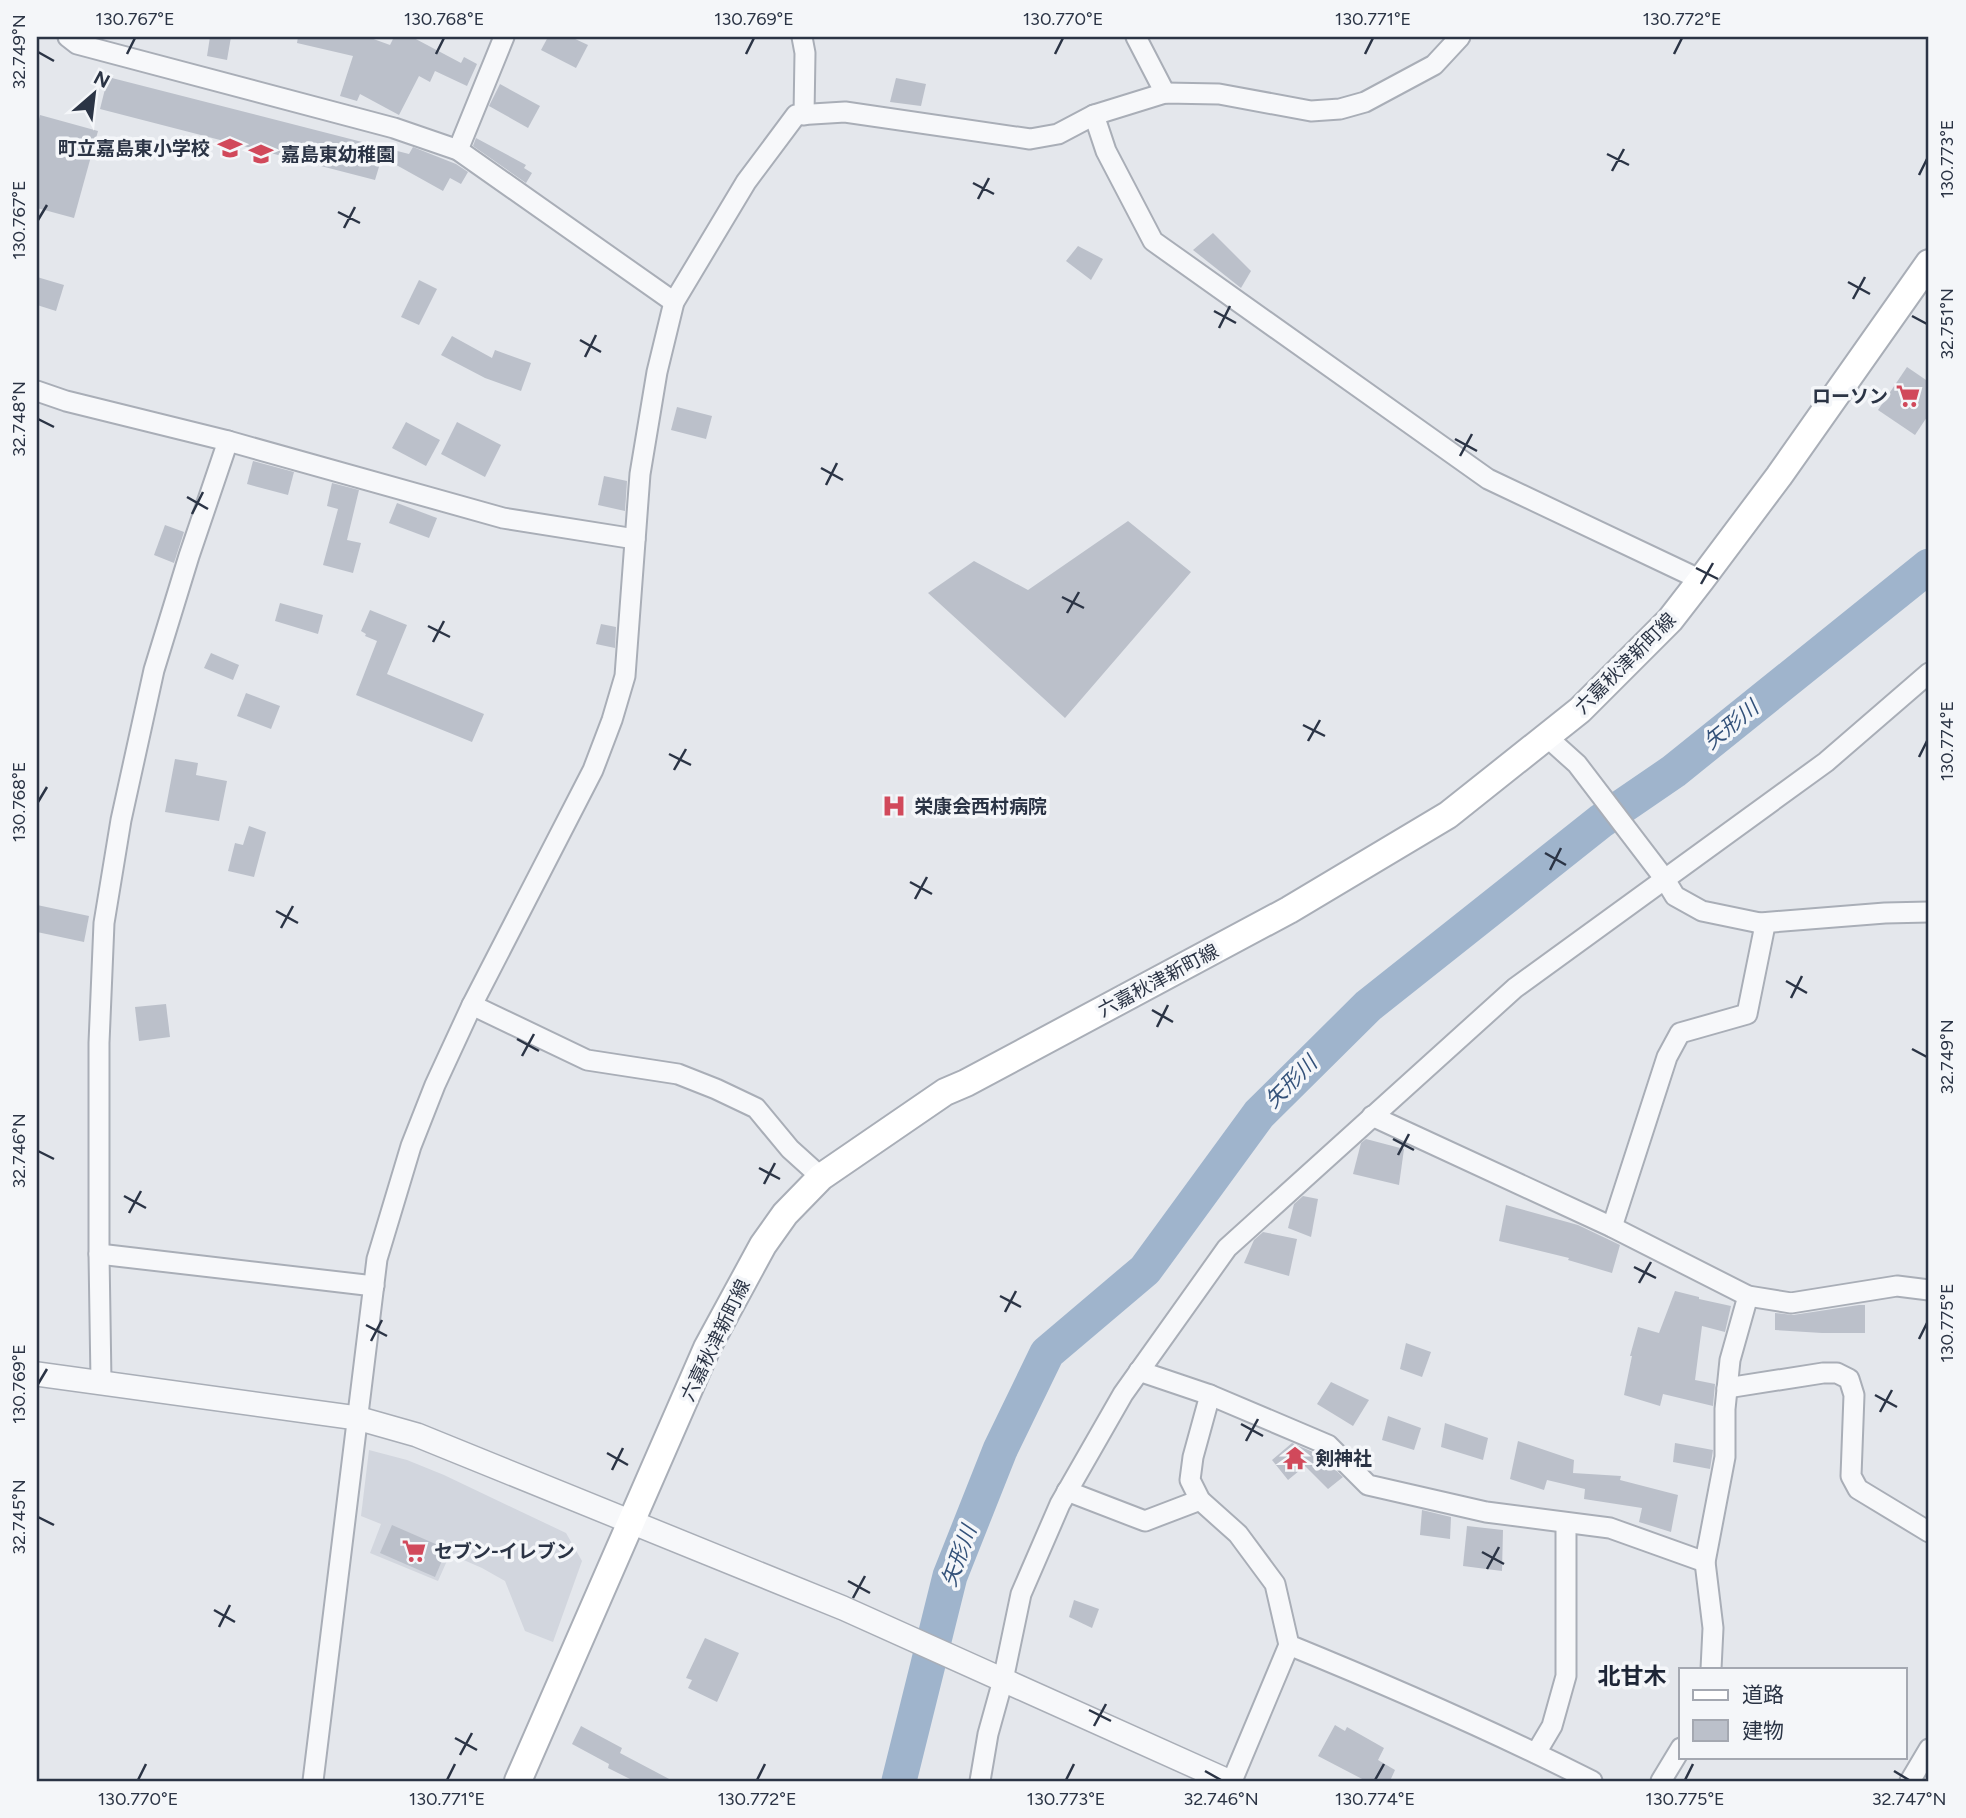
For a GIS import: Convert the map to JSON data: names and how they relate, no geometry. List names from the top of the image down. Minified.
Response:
{"streets":{"main road":["六嘉秋津新町線"]},"districts":["北甘木"],"water":["矢形川"],"places":{"school or university":["町立嘉島東小学校","嘉島東幼稚園"],"supermarket":["ローソン","セブン-イレブン"],"hospital":["栄康会西村病院"],"temple":["剣神社"]},"legend":["道路","建物"],"north":"top right","coordinates":["130.767°E","130.768°E","130.769°E","130.770°E","130.771°E","130.772°E","32.749°N","130.773°E","32.751°N","32.748°N","130.774°E","32.746°N","130.775°E","32.745°N","32.747°N"]}
